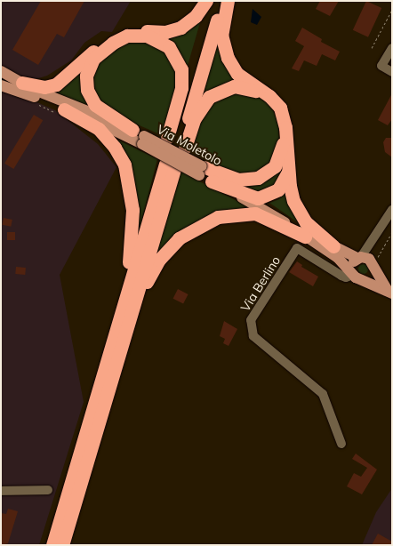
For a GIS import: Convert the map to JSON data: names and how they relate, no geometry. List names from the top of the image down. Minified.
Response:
{"streets":{"main road":["Via Moletolo"],"street":["Via Berlino"]},"crossings":[["Via Moletolo","Via Berlino"]]}
